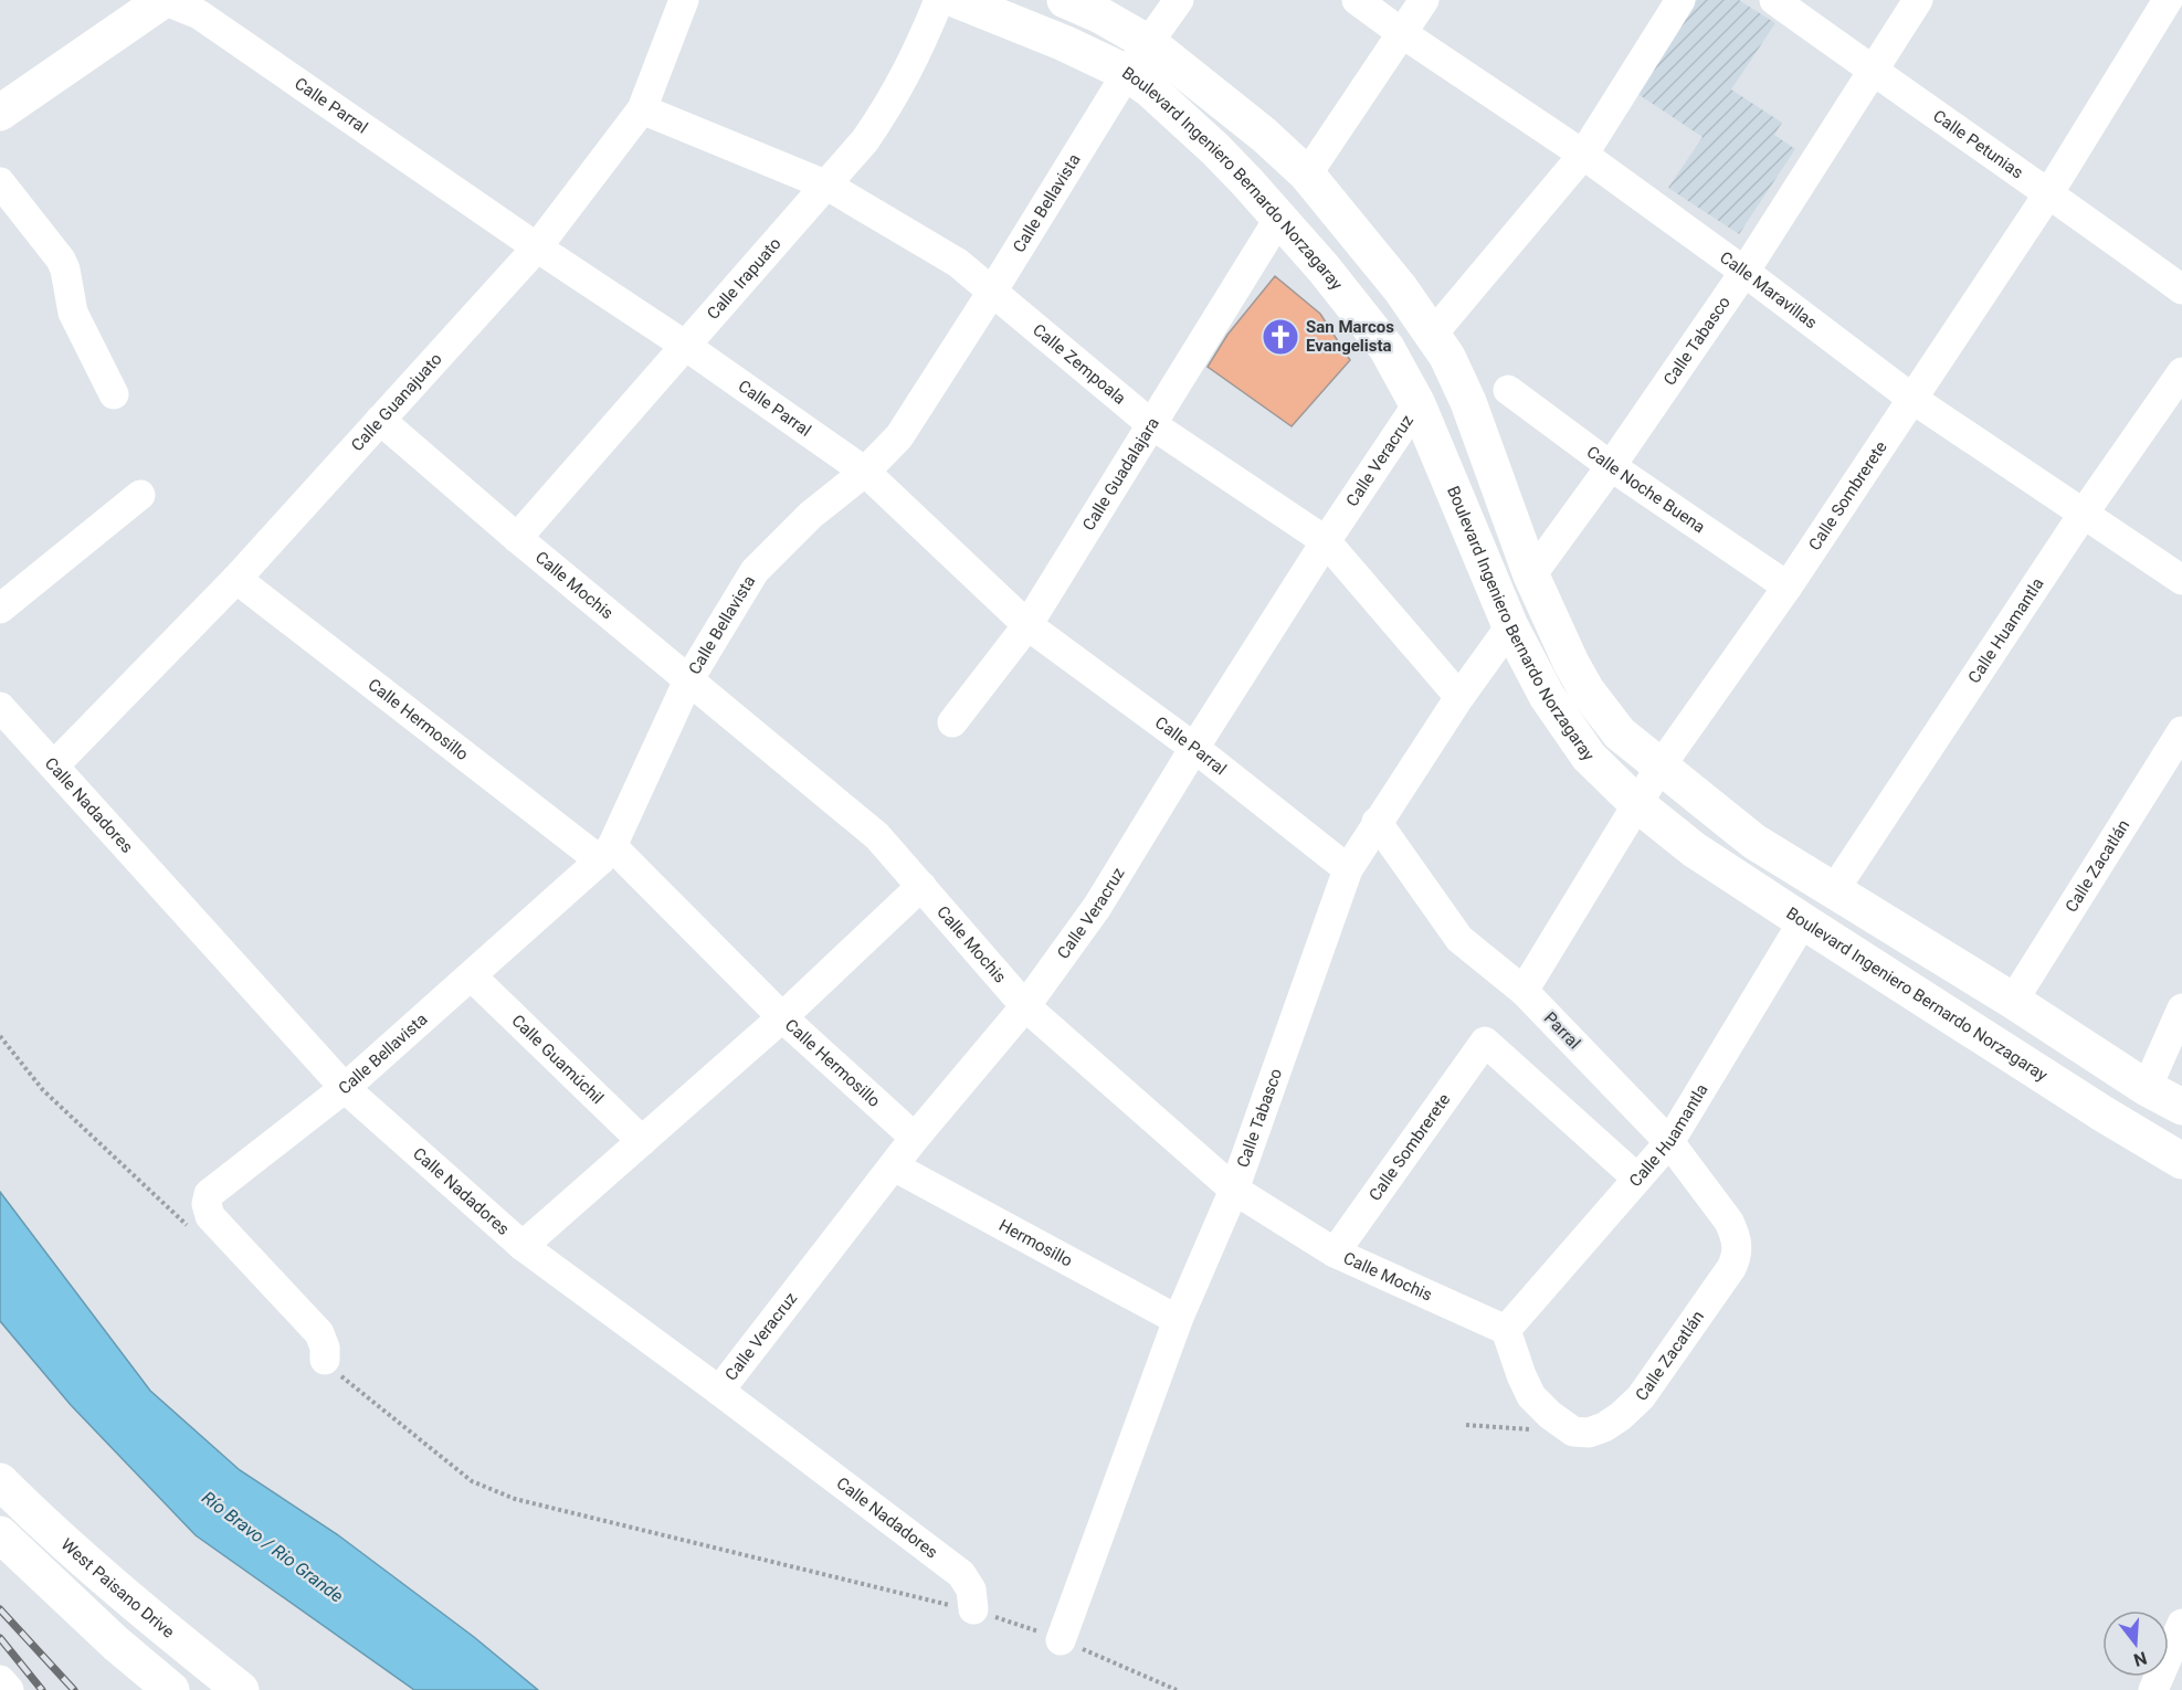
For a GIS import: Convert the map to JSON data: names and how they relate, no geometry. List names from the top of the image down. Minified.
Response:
{"streets":{"main road":["Boulevard Ingeniero Bernardo Norzagaray","West Paisano Drive"],"street":["Calle Parral","Calle Petunias","Calle Bellavista","Calle Irapuato","Calle Maravillas","Calle Tabasco","Calle Zempoala","Calle Guanajuato","Calle Veracruz","Calle Guadalajara","Calle Noche Buena","Calle Sombrerete","Calle Mochis","Calle Huamantla","Calle Hermosillo","Calle Nadadores","Calle Zacatlán","Parral","Calle Guamúchil","Hermosillo"]},"crossings":[["Calle Parral","Calle Bellavista"],["Calle Parral","Calle Irapuato"],["Calle Parral","Calle Tabasco"],["Calle Parral","Calle Guanajuato"],["Calle Parral","Calle Veracruz"],["Calle Parral","Calle Guadalajara"],["Calle Petunias","Calle Tabasco"],["Calle Petunias","Calle Sombrerete"],["Boulevard Ingeniero Bernardo Norzagaray","Calle Bellavista"],["Boulevard Ingeniero Bernardo Norzagaray","Calle Tabasco"],["Boulevard Ingeniero Bernardo Norzagaray","Calle Veracruz"],["Boulevard Ingeniero Bernardo Norzagaray","Calle Guadalajara"],["Boulevard Ingeniero Bernardo Norzagaray","Calle Sombrerete"],["Boulevard Ingeniero Bernardo Norzagaray","Calle Huamantla"],["Boulevard Ingeniero Bernardo Norzagaray","Calle Zacatlán"],["Calle Bellavista","Calle Zempoala"],["Calle Bellavista","Calle Mochis"],["Calle Bellavista","Calle Hermosillo"],["Calle Bellavista","Calle Nadadores"],["Calle Bellavista","Calle Guamúchil"],["Calle Irapuato","Calle Zempoala"],["Calle Irapuato","Calle Mochis"],["Calle Maravillas","Calle Tabasco"],["Calle Maravillas","Calle Sombrerete"],["Calle Maravillas","Calle Huamantla"],["Calle Tabasco","Calle Zempoala"],["Calle Tabasco","Calle Noche Buena"],["Calle Tabasco","Calle Mochis"],["Calle Tabasco","Parral"],["Calle Tabasco","Hermosillo"],["Calle Zempoala","Calle Guanajuato"],["Calle Zempoala","Calle Veracruz"],["Calle Zempoala","Calle Guadalajara"],["Calle Guanajuato","Calle Mochis"],["Calle Guanajuato","Calle Hermosillo"],["Calle Guanajuato","Calle Nadadores"],["Calle Veracruz","Calle Mochis"],["Calle Veracruz","Calle Hermosillo"],["Calle Veracruz","Calle Nadadores"],["Calle Veracruz","Hermosillo"],["Calle Noche Buena","Calle Sombrerete"],["Calle Sombrerete","Calle Mochis"],["Calle Sombrerete","Calle Huamantla"],["Calle Sombrerete","Parral"],["Calle Mochis","Calle Huamantla"],["Calle Huamantla","Parral"],["Calle Zacatlán","Parral"]],"water":["Río Bravo / Rio Grande"],"places":{"church":["San Marcos Evangelista"]},"north":"bottom"}
